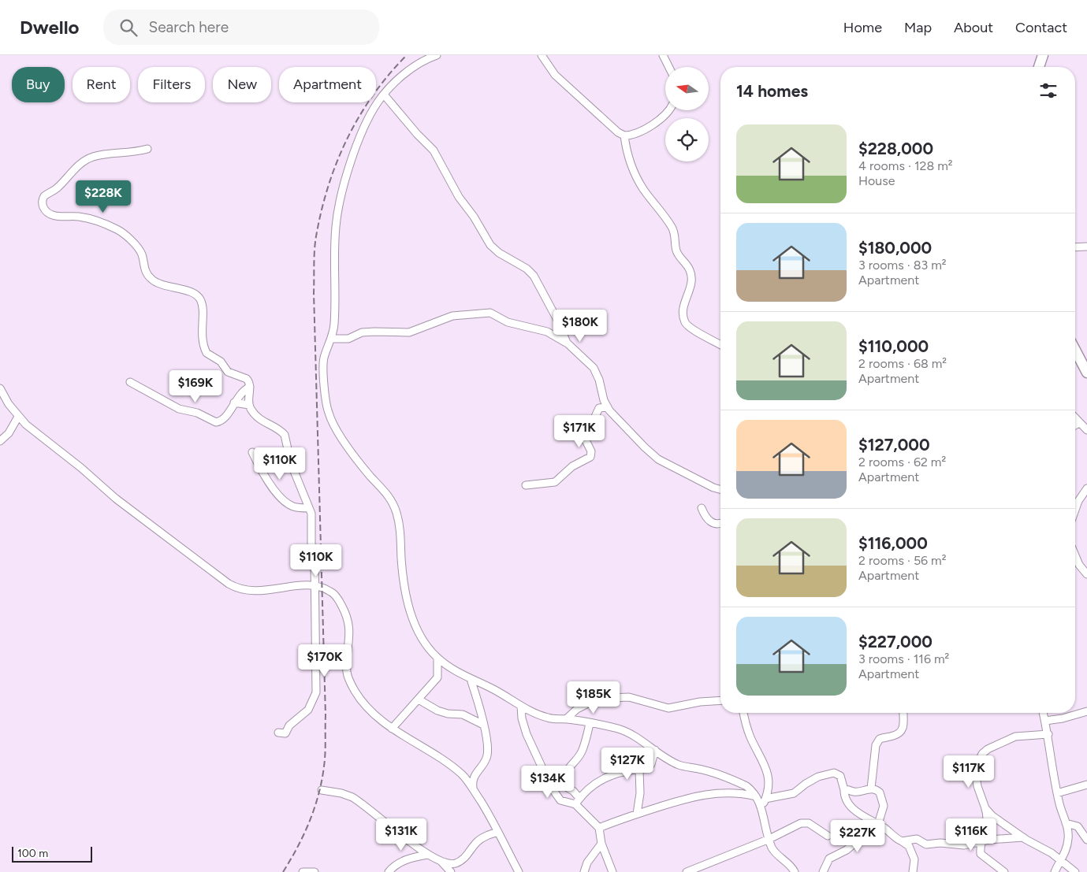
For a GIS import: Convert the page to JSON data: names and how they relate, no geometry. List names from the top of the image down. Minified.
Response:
{"scale_bar":"100 m","north":"left","page":{"header":"Dwello","search":"Search here","nav":["Home","Map","About","Contact"],"chip":["Buy","Rent","Filters","New","Apartment"],"heading":"14 homes","list":[{"name":"$228,000","note":"4 rooms · 128 m² · House"},{"name":"$180,000","note":"3 rooms · 83 m² · Apartment"},{"name":"$110,000","note":"2 rooms · 68 m² · Apartment"},{"name":"$127,000","note":"2 rooms · 62 m² · Apartment"},{"name":"$116,000","note":"2 rooms · 56 m² · Apartment"},{"name":"$227,000","note":"3 rooms · 116 m² · Apartment"}],"price":["$228K","$180K","$169K","$171K","$110K","$110K","$170K","$185K","$127K","$117K","$134K","$131K","$116K","$227K"],"scale":"100 m"}}
